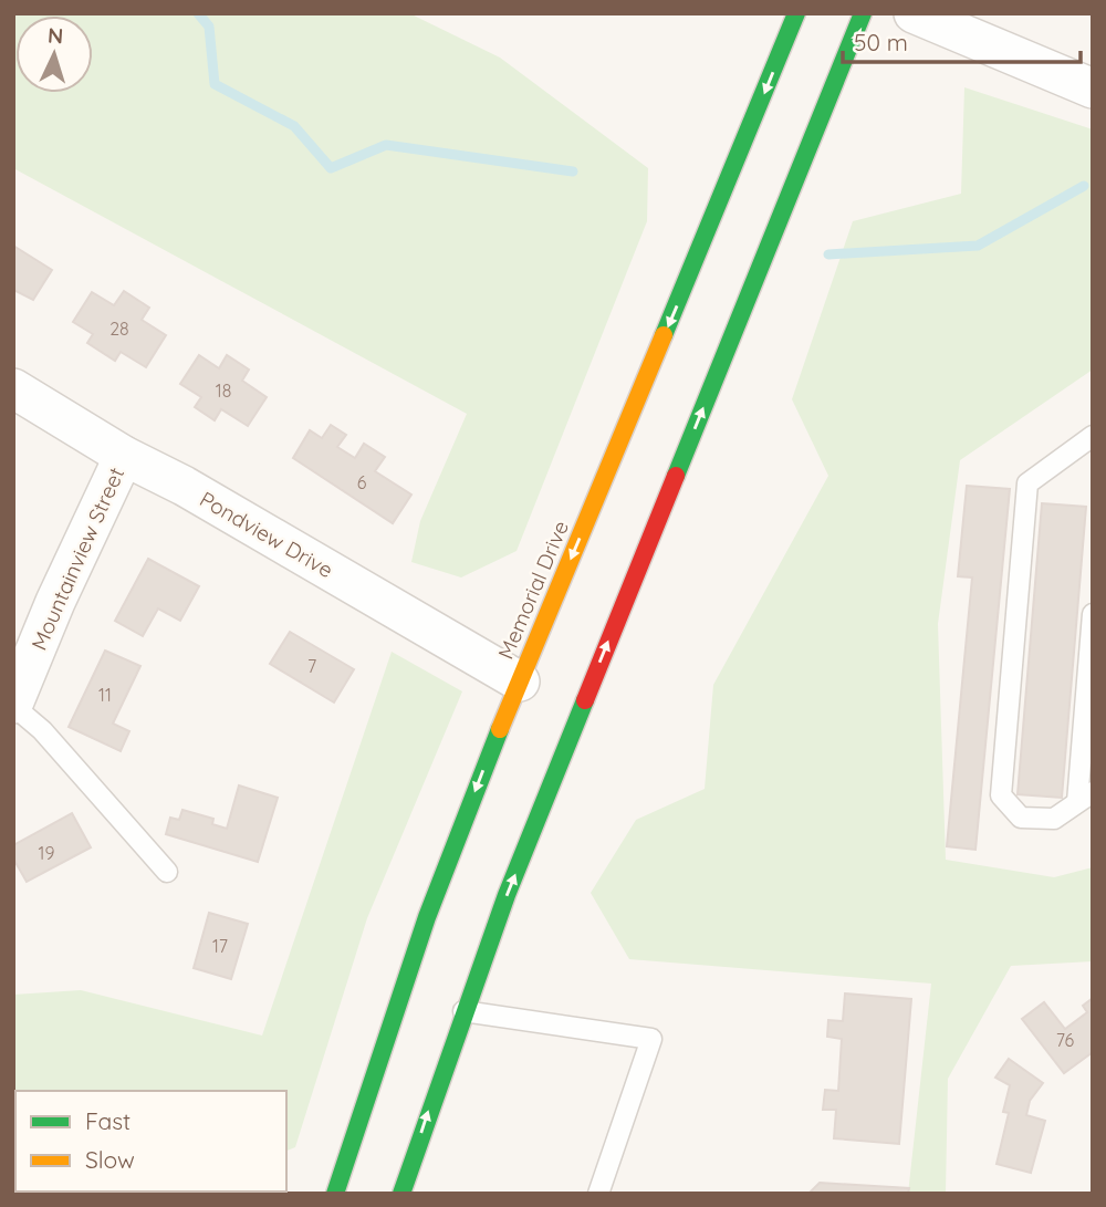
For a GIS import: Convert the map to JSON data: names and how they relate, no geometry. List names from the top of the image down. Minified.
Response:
{"streets":{"main road":["Memorial Drive"],"street":["Pondview Drive","Mountainview Street"]},"crossings":[["Pondview Drive","Mountainview Street"],["Pondview Drive","Memorial Drive"]],"house_numbers":["28","18","6","7","11","19","17","76"],"legend":["Fast","Slow"],"scale_bar":"50 m","north":"top"}
